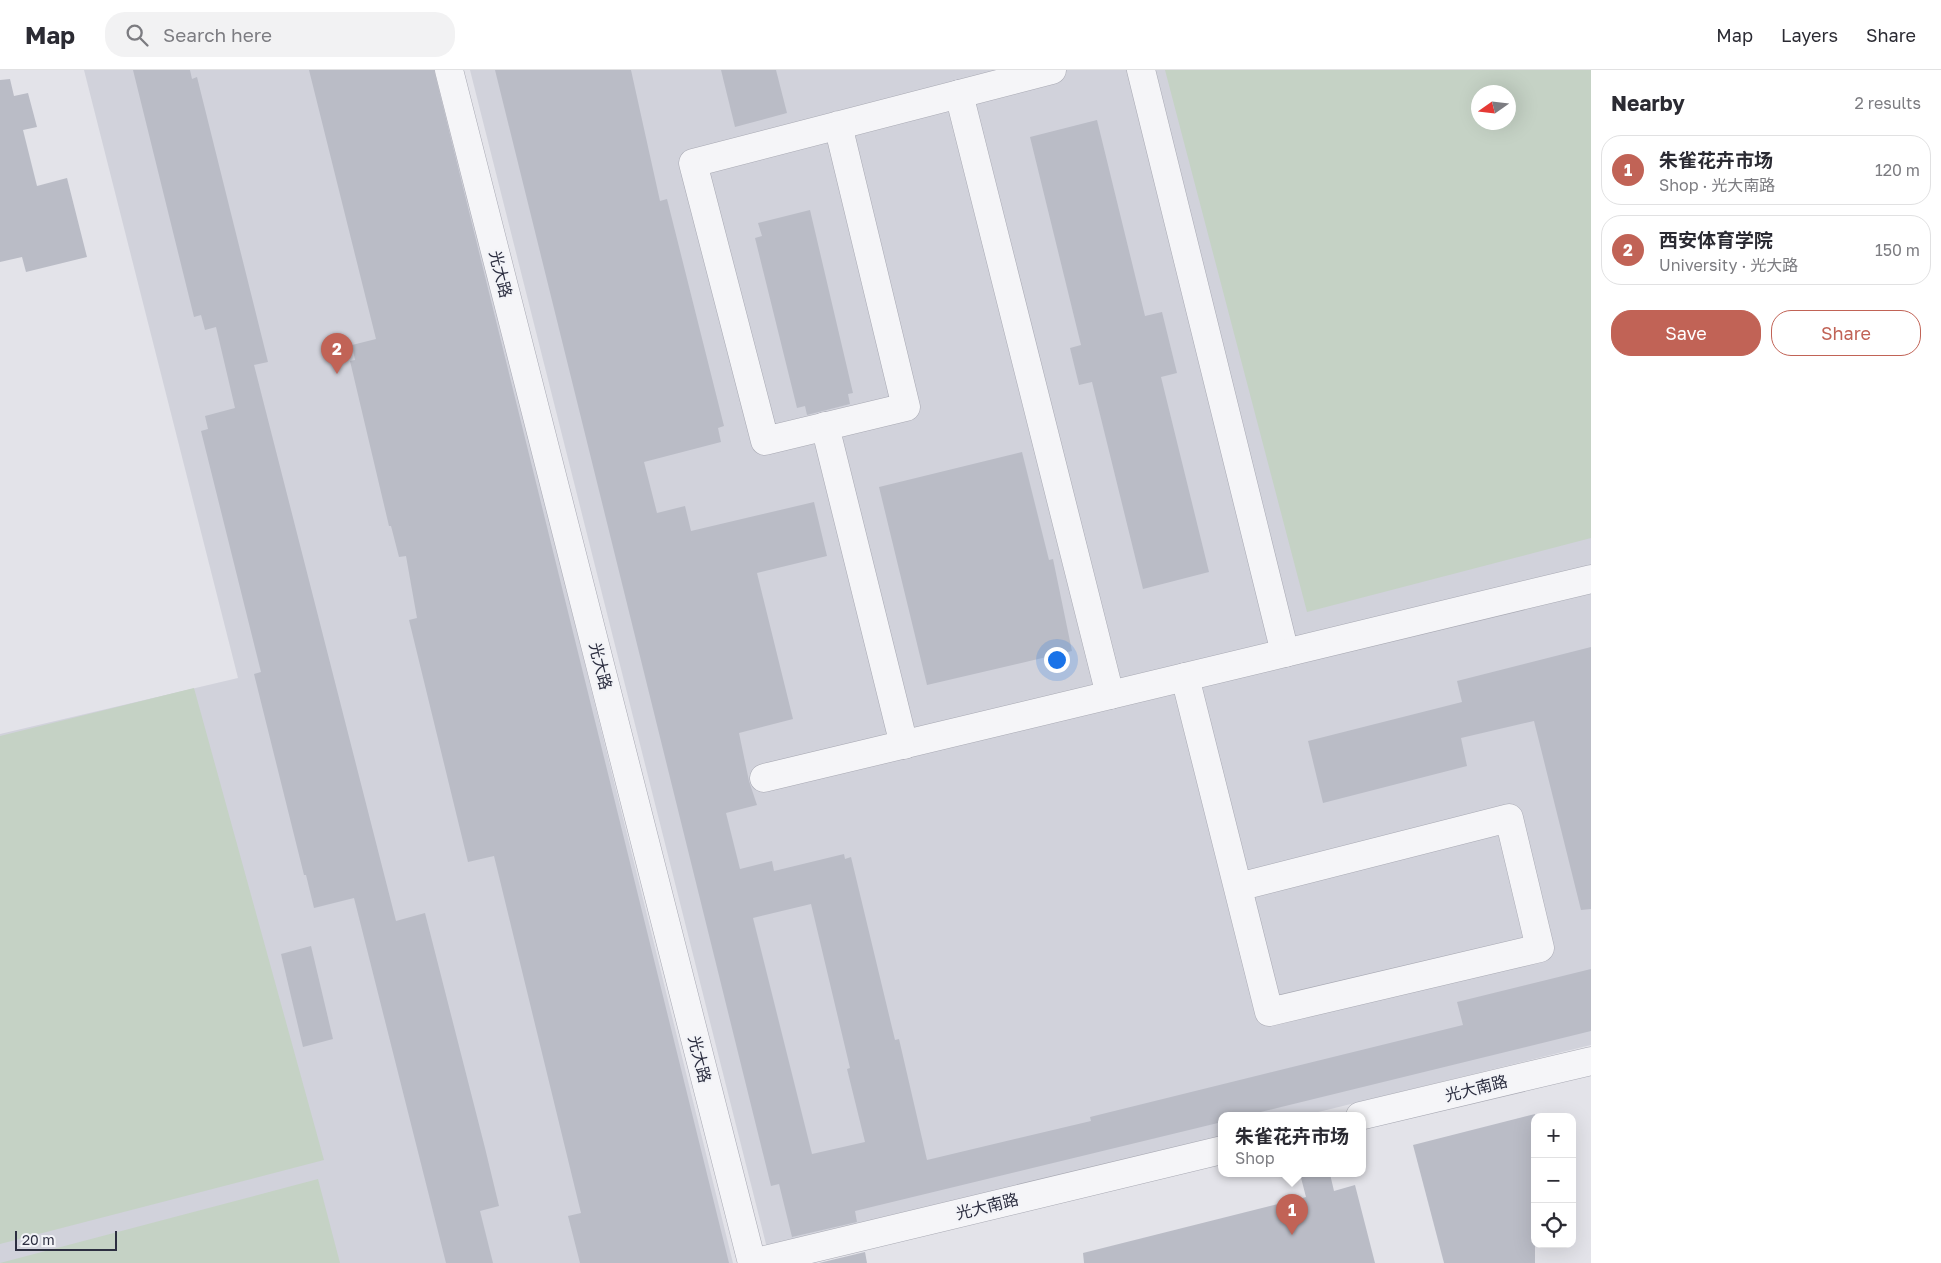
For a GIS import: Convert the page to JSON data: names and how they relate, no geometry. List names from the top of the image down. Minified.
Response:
{"streets":{"street":["光大路","光大南路"]},"crossings":[["光大路","光大南路"]],"scale_bar":"20 m","north":"left","page":{"header":"Map","search":"Search here","nav":["Map","Layers","Share"],"heading":["Nearby","2 results"],"list":[{"mark":"1","name":"朱雀花卉市场","note":"Shop · 光大南路","value":"120 m"},{"mark":"2","name":"西安体育学院","note":"University · 光大路","value":"150 m"}],"buttons":["Save","Share"],"pins":["2","1"],"popup":["朱雀花卉市场","Shop"],"map_buttons":["+","−"],"scale":"20 m"}}
